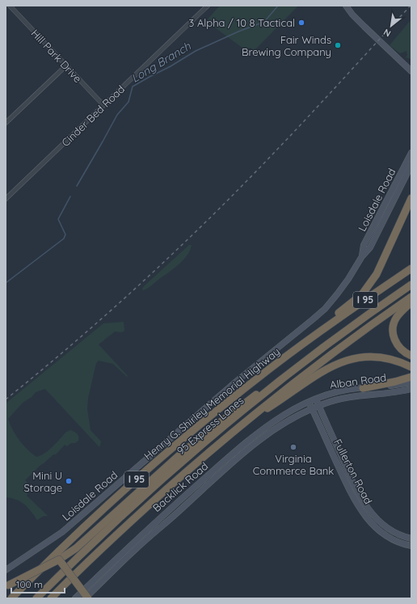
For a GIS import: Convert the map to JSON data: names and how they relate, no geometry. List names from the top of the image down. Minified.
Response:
{"streets":{"highway":["I 95","Henry G. Shirley Memorial Highway","95 Express Lanes"],"main road":["Loisdale Road","Alban Road","Fullerton Road","Backlick Road"],"street":["Hill Park Drive","Cinder Bed Road"]},"crossings":[["Hill Park Drive","Cinder Bed Road"],["Alban Road","Fullerton Road"],["Alban Road","Backlick Road"],["Fullerton Road","Backlick Road"]],"water":["Long Branch"],"places":["3 Alpha / 10 8 Tactical","Fair Winds Brewing Company","Virginia Commerce Bank","Mini U Storage"],"scale_bar":"100 m","north":"bottom left"}
